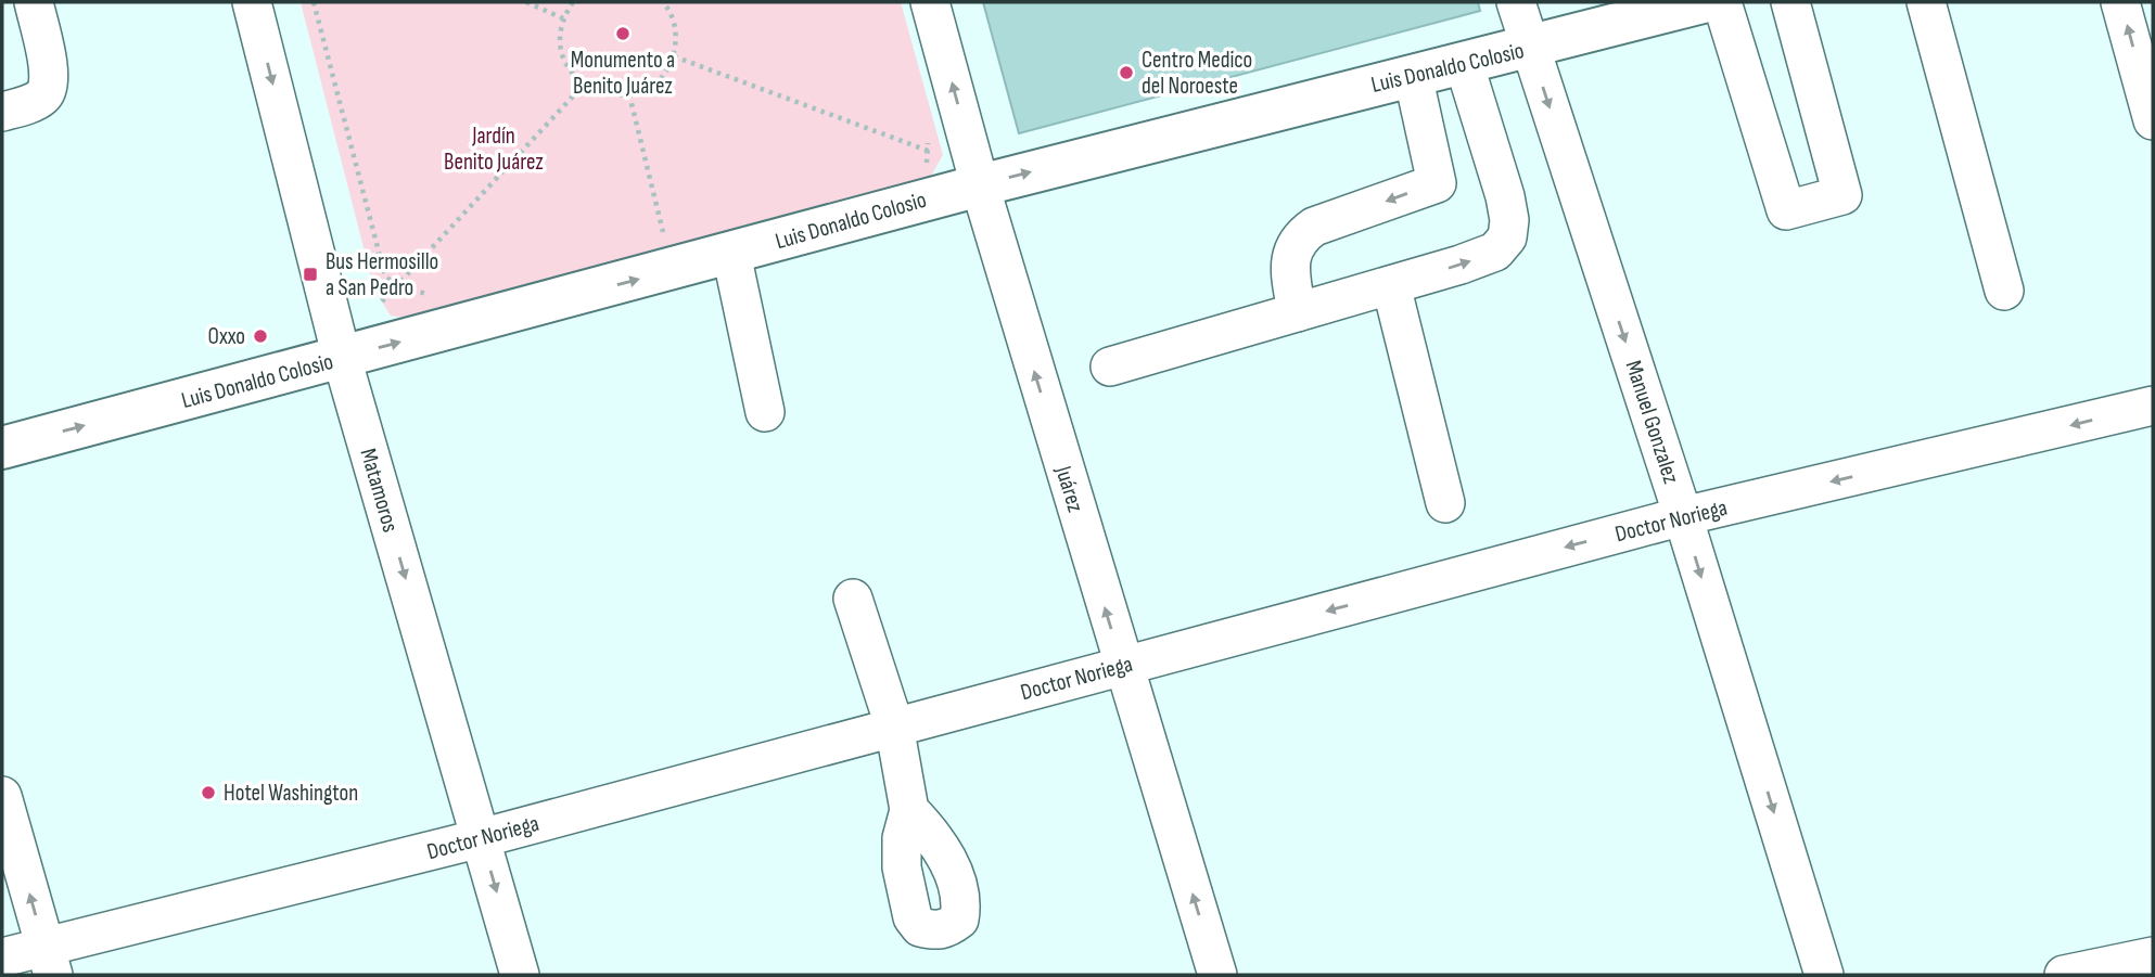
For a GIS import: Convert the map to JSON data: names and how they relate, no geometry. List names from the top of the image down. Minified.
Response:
{"streets":{"main road":["Luis Donaldo Colosio"],"street":["Manuel Gonzalez","Juárez","Matamoros","Doctor Noriega"]},"crossings":[["Luis Donaldo Colosio","Manuel Gonzalez"],["Luis Donaldo Colosio","Juárez"],["Luis Donaldo Colosio","Matamoros"],["Manuel Gonzalez","Doctor Noriega"],["Juárez","Doctor Noriega"],["Matamoros","Doctor Noriega"]],"one_way":["Luis Donaldo Colosio","Matamoros","Doctor Noriega"],"parks":["Jardín Benito Juárez"],"places":{"other":["Monumento a Benito Juárez","Centro Medico del Noroeste","Oxxo","Hotel Washington"],"transit":["Bus Hermosillo a San Pedro"]}}
